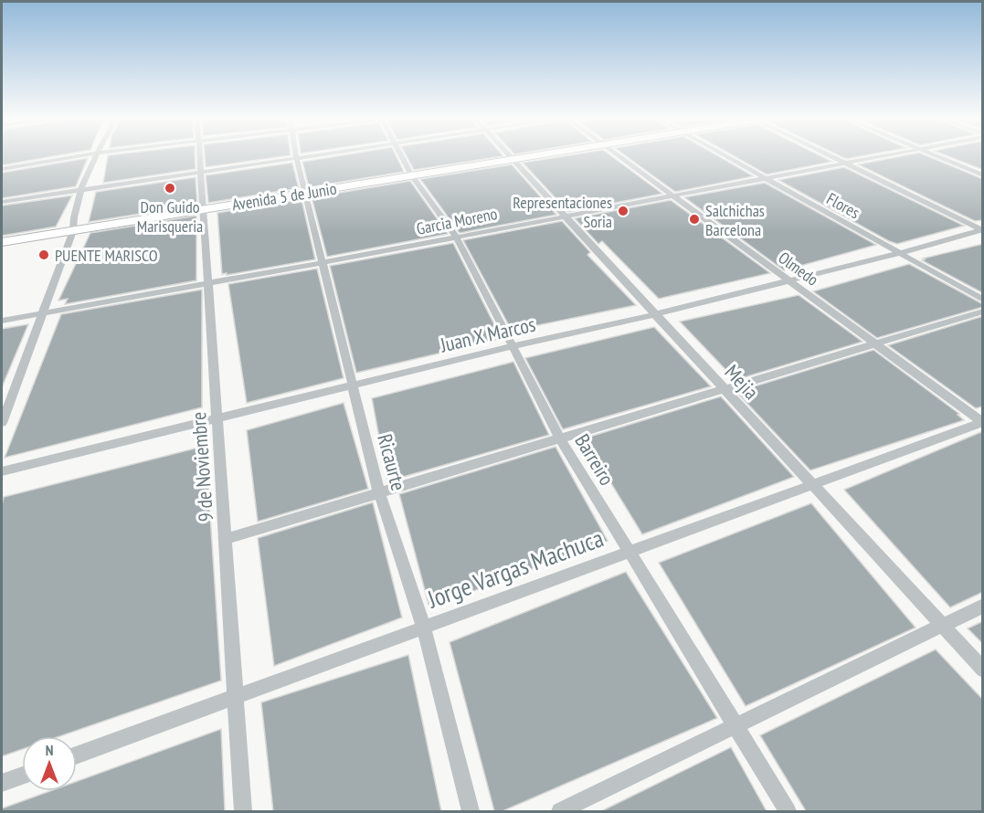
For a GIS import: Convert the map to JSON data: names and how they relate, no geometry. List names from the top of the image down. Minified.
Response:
{"streets":{"main road":["Avenida 5 de Junio"],"street":["Flores","Garcia Moreno","Olmedo","Juan X Marcos","Mejia","Barreiro","Ricaurte","9 de Noviembre","Jorge Vargas Machuca"]},"crossings":[["Avenida 5 de Junio","Mejia"],["Avenida 5 de Junio","Barreiro"],["Avenida 5 de Junio","Ricaurte"],["Avenida 5 de Junio","9 de Noviembre"],["Flores","Garcia Moreno"],["Flores","Juan X Marcos"],["Garcia Moreno","Olmedo"],["Garcia Moreno","Mejia"],["Garcia Moreno","Barreiro"],["Garcia Moreno","Ricaurte"],["Garcia Moreno","9 de Noviembre"],["Olmedo","Juan X Marcos"],["Olmedo","Jorge Vargas Machuca"],["Juan X Marcos","Mejia"],["Juan X Marcos","Barreiro"],["Juan X Marcos","Ricaurte"],["Juan X Marcos","9 de Noviembre"],["Mejia","Jorge Vargas Machuca"],["Barreiro","Jorge Vargas Machuca"],["Ricaurte","Jorge Vargas Machuca"],["9 de Noviembre","Jorge Vargas Machuca"]],"places":["Don Guido Marisqueria","Representaciones Soria","Salchichas Barcelona","PUENTE MARISCO"],"north":"top"}
